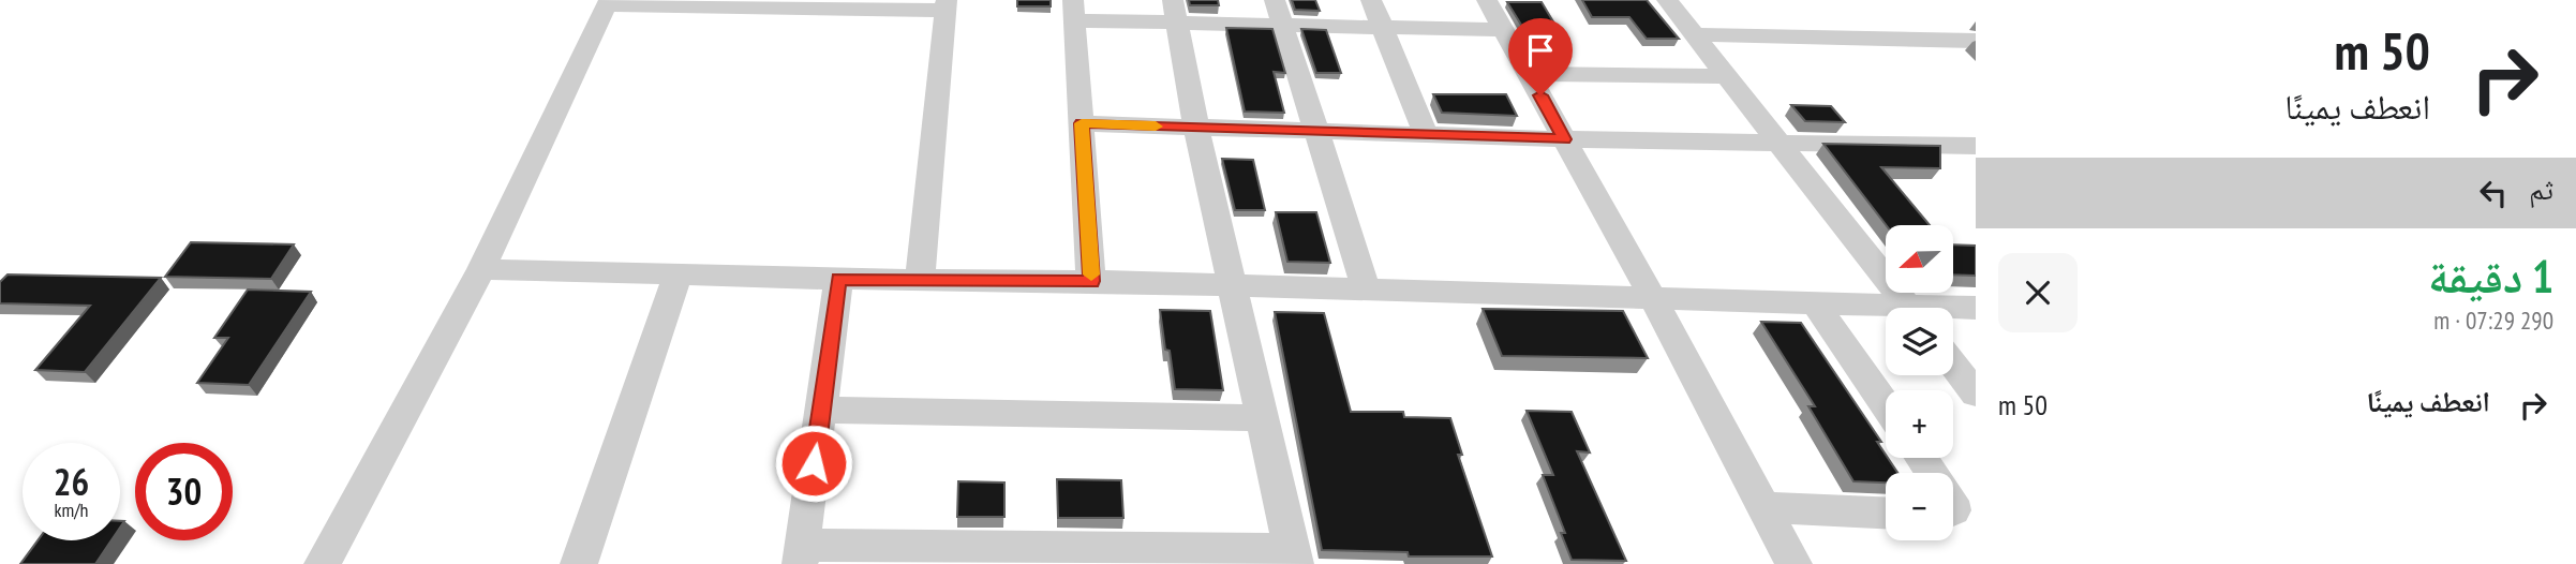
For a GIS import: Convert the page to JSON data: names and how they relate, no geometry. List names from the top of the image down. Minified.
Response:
{"north":"left","page":{"turn":["50 m","انعطف يمينًا"],"then":"ثم","map_buttons":["+","−"],"heading":["1 دقيقة","290 m · 07:29"],"list":[{"name":"انعطف يمينًا","value":"50 m"}],"speed":"26 km/h","limit":"30"}}
